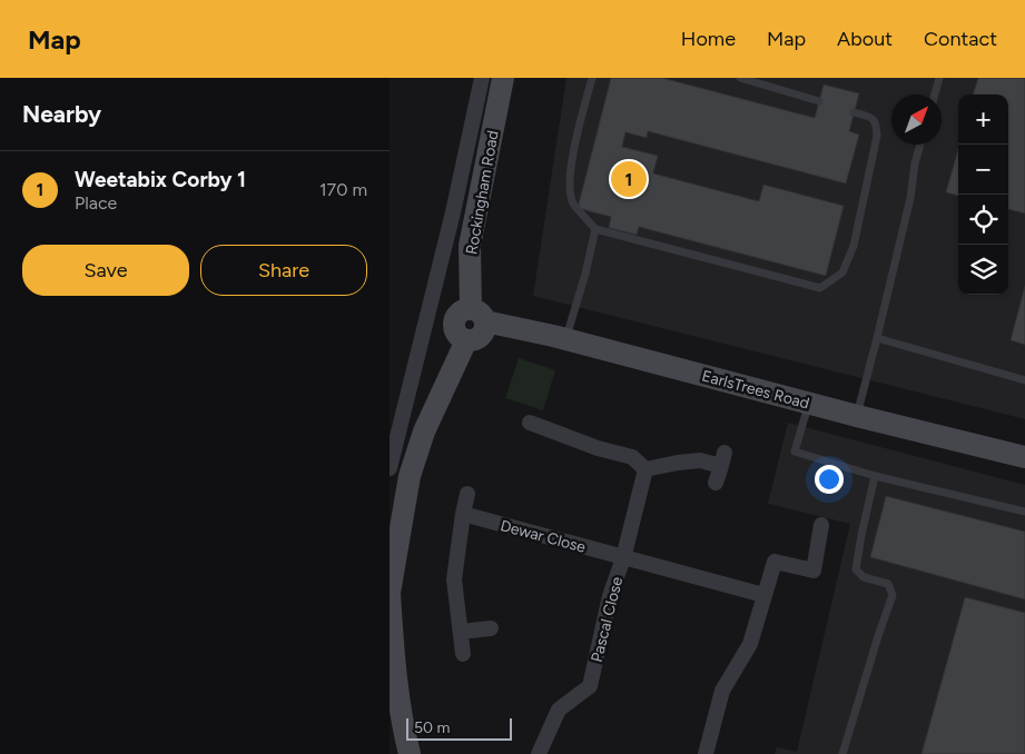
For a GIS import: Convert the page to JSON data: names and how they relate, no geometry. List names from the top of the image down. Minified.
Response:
{"streets":{"street":["Rockingham Road","EarlsTrees Road","Dewar Close","Pascal Close"]},"crossings":[["Rockingham Road","EarlsTrees Road"],["Dewar Close","Pascal Close"]],"scale_bar":"50 m","north":"top right","page":{"header":"Map","nav":["Home","Map","About","Contact"],"heading":"Nearby","map_buttons":["+","−"],"list":[{"mark":"1","name":"Weetabix Corby 1","note":"Place","value":"170 m"}],"pins":"1","buttons":["Save","Share"],"scale":"50 m"}}
